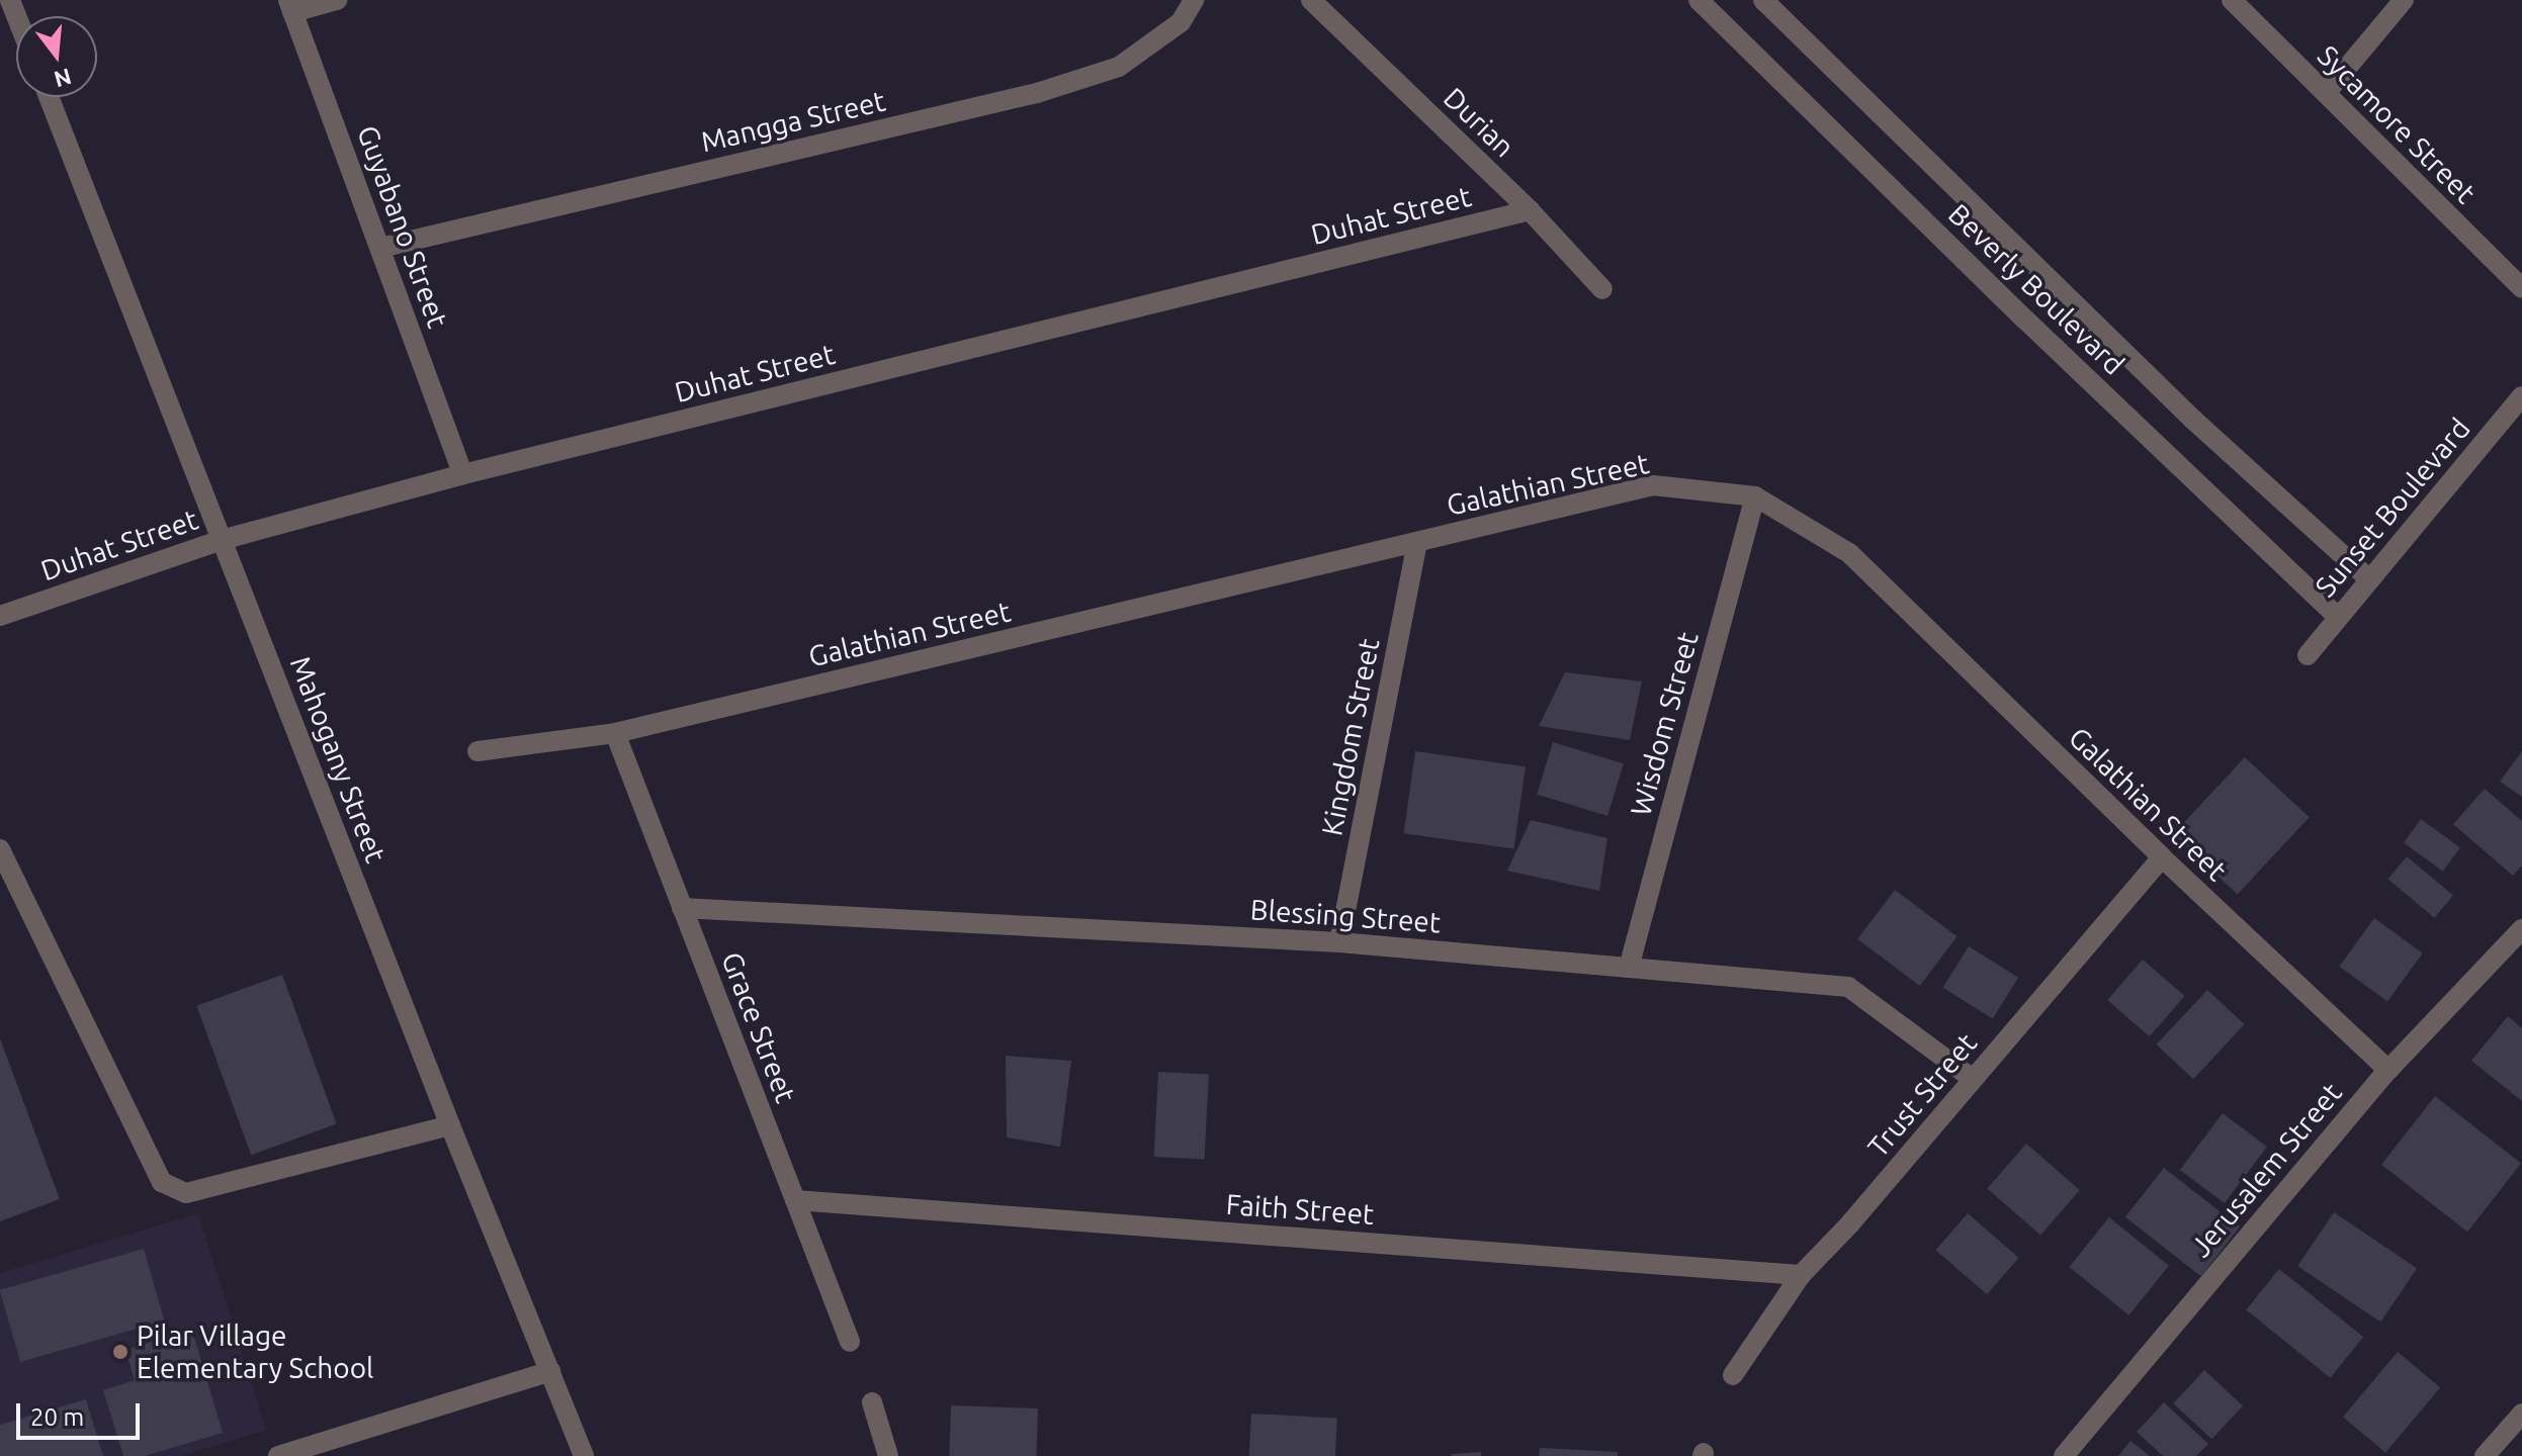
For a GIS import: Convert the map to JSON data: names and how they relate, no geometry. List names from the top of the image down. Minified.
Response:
{"streets":{"street":["Mangga Street","Durian","Sycamore Street","Duhat Street","Guyabano Street","Beverly Boulevard","Galathian Street","Sunset Boulevard","Wisdom Street","Kingdom Street","Mahogany Street","Blessing Street","Grace Street","Trust Street","Jerusalem Street","Faith Street"]},"crossings":[["Mangga Street","Guyabano Street"],["Durian","Duhat Street"],["Duhat Street","Guyabano Street"],["Duhat Street","Mahogany Street"],["Beverly Boulevard","Sunset Boulevard"],["Galathian Street","Wisdom Street"],["Galathian Street","Kingdom Street"],["Galathian Street","Grace Street"],["Galathian Street","Trust Street"],["Galathian Street","Jerusalem Street"],["Wisdom Street","Blessing Street"],["Kingdom Street","Blessing Street"],["Blessing Street","Grace Street"],["Blessing Street","Trust Street"],["Grace Street","Faith Street"],["Trust Street","Faith Street"]],"places":["Pilar Village Elementary School"],"scale_bar":"20 m","north":"bottom"}
